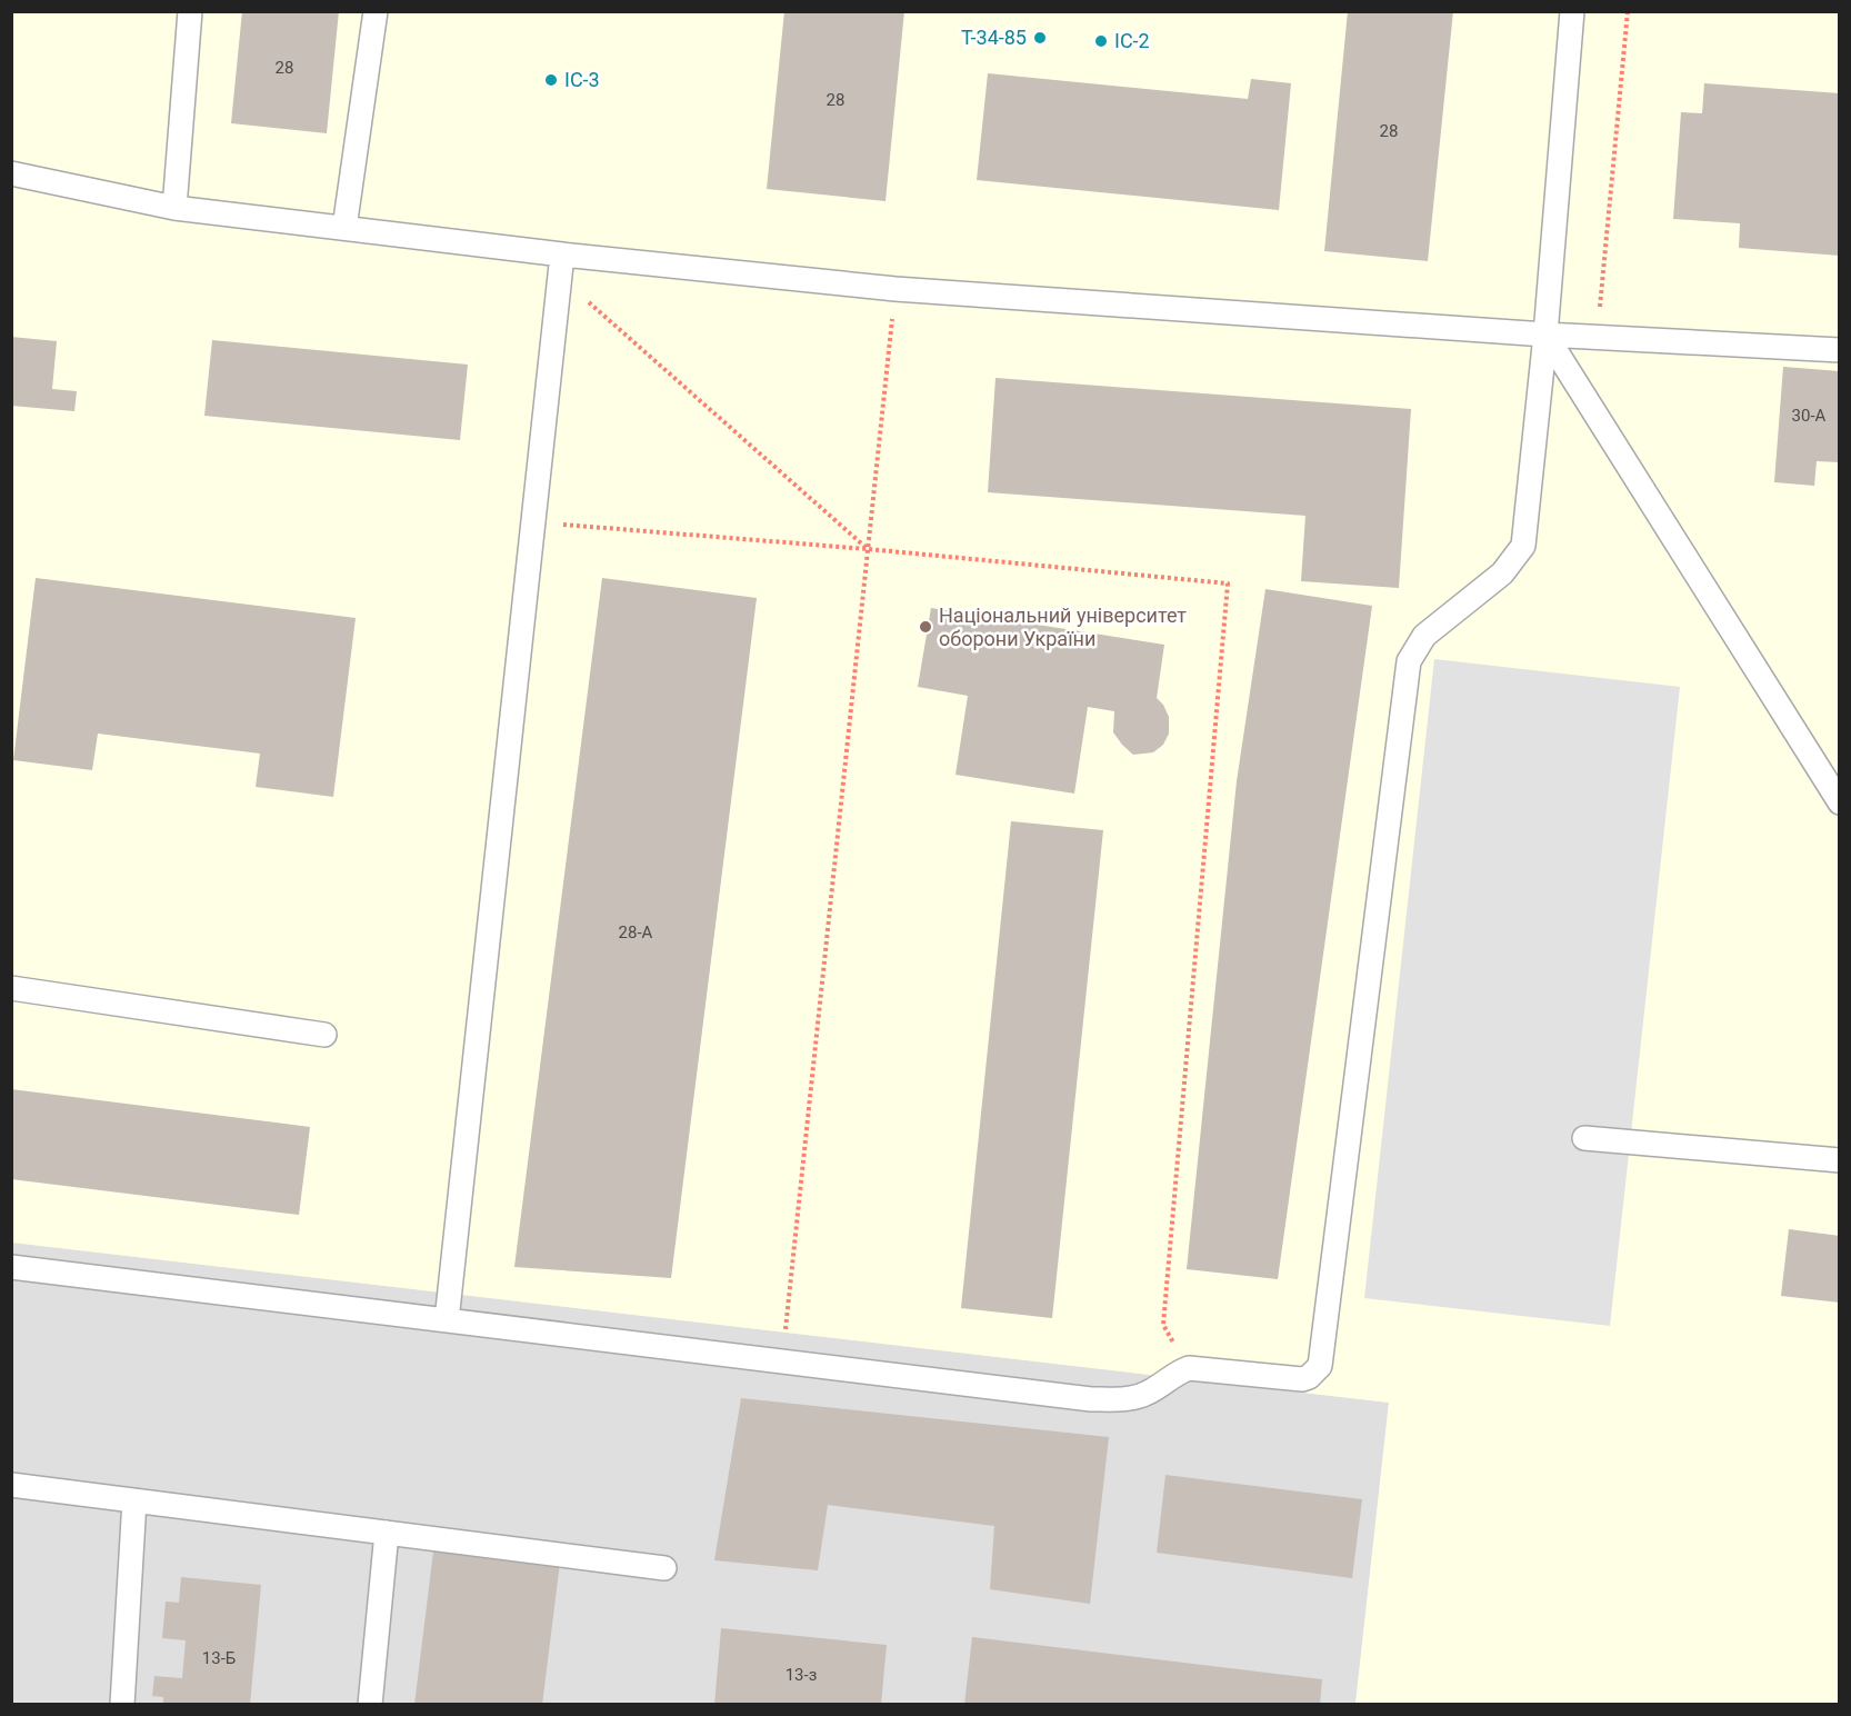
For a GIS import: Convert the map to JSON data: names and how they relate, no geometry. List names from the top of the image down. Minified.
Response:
{"places":["Т-34-85","ІС-2","ІС-3","Національний університет оборони України"],"house_numbers":["28","28","28","30-А","28-А","13-Б","13-з"]}
